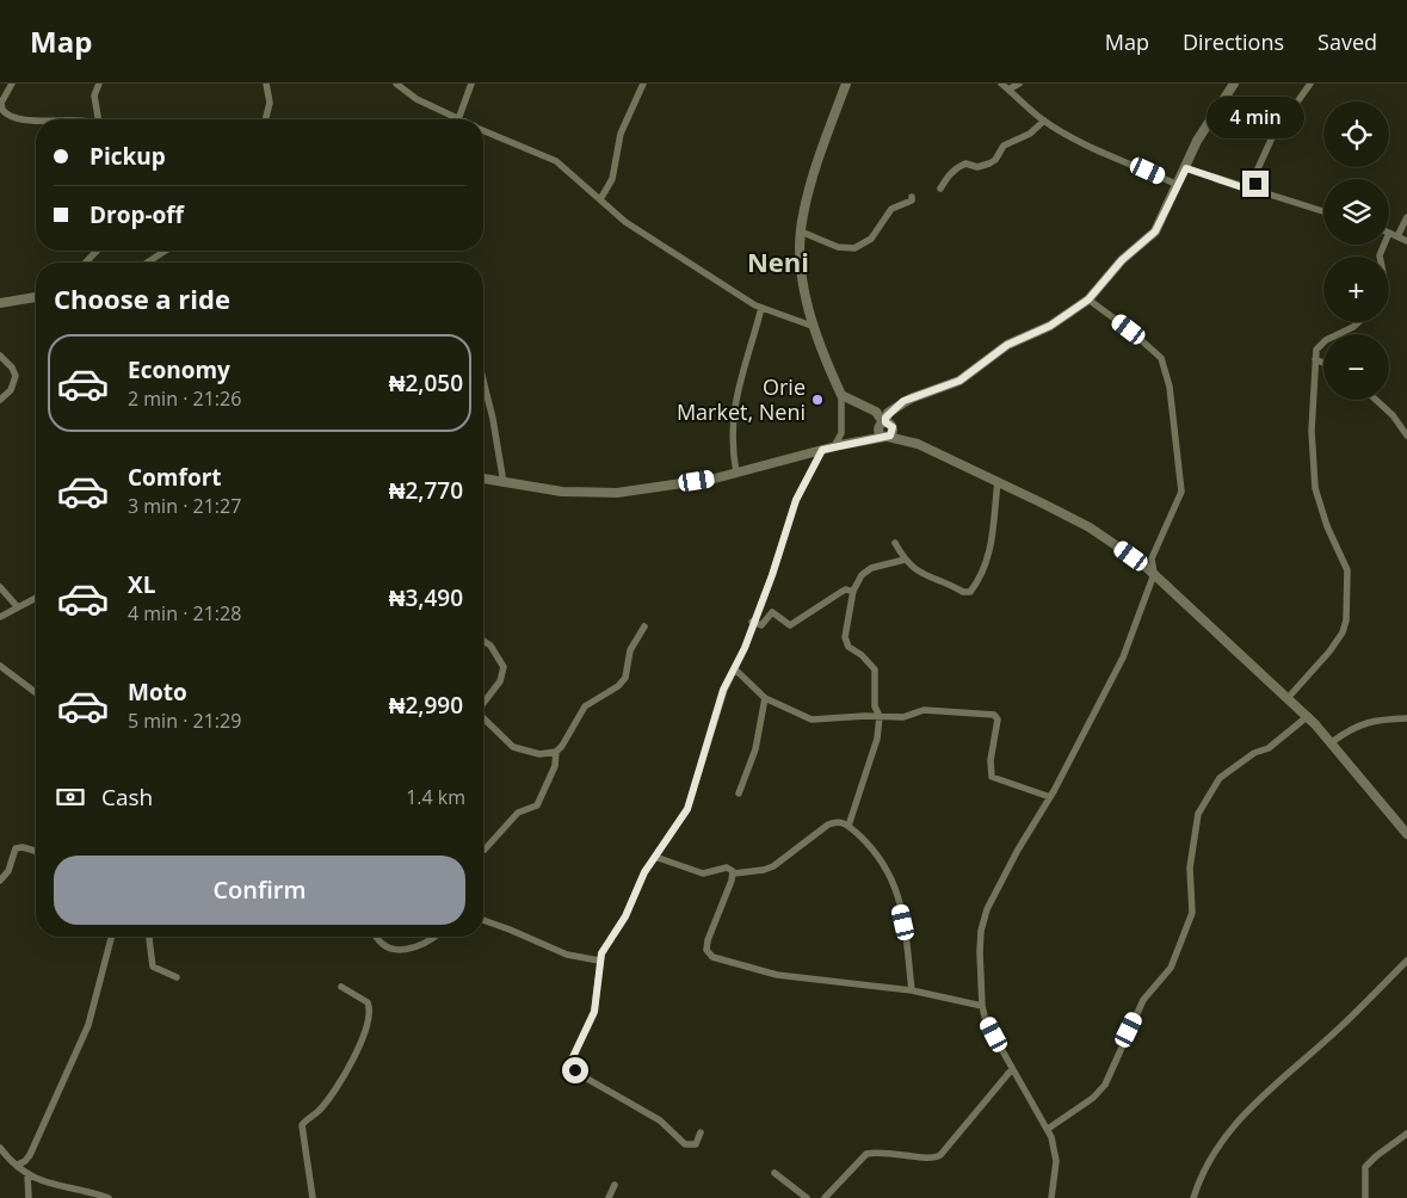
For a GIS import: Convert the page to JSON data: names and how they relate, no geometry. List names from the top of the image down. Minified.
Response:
{"districts":["Neni"],"places":["Orie Market, Neni"],"page":{"header":"Map","nav":["Map","Directions","Saved"],"bubble":"4 min","map_buttons":["+","−"],"banner":["Pickup","Drop-off"],"heading":"Choose a ride","list":[{"name":"Economy","note":"2 min · 21:26","value":"₦2,050"},{"name":"Comfort","note":"3 min · 21:27","value":"₦2,770"},{"name":"XL","note":"4 min · 21:28","value":"₦3,490"},{"name":"Moto","note":"5 min · 21:29","value":"₦2,990"}],"pay":["Cash","1.4 km"],"buttons":"Confirm"}}
